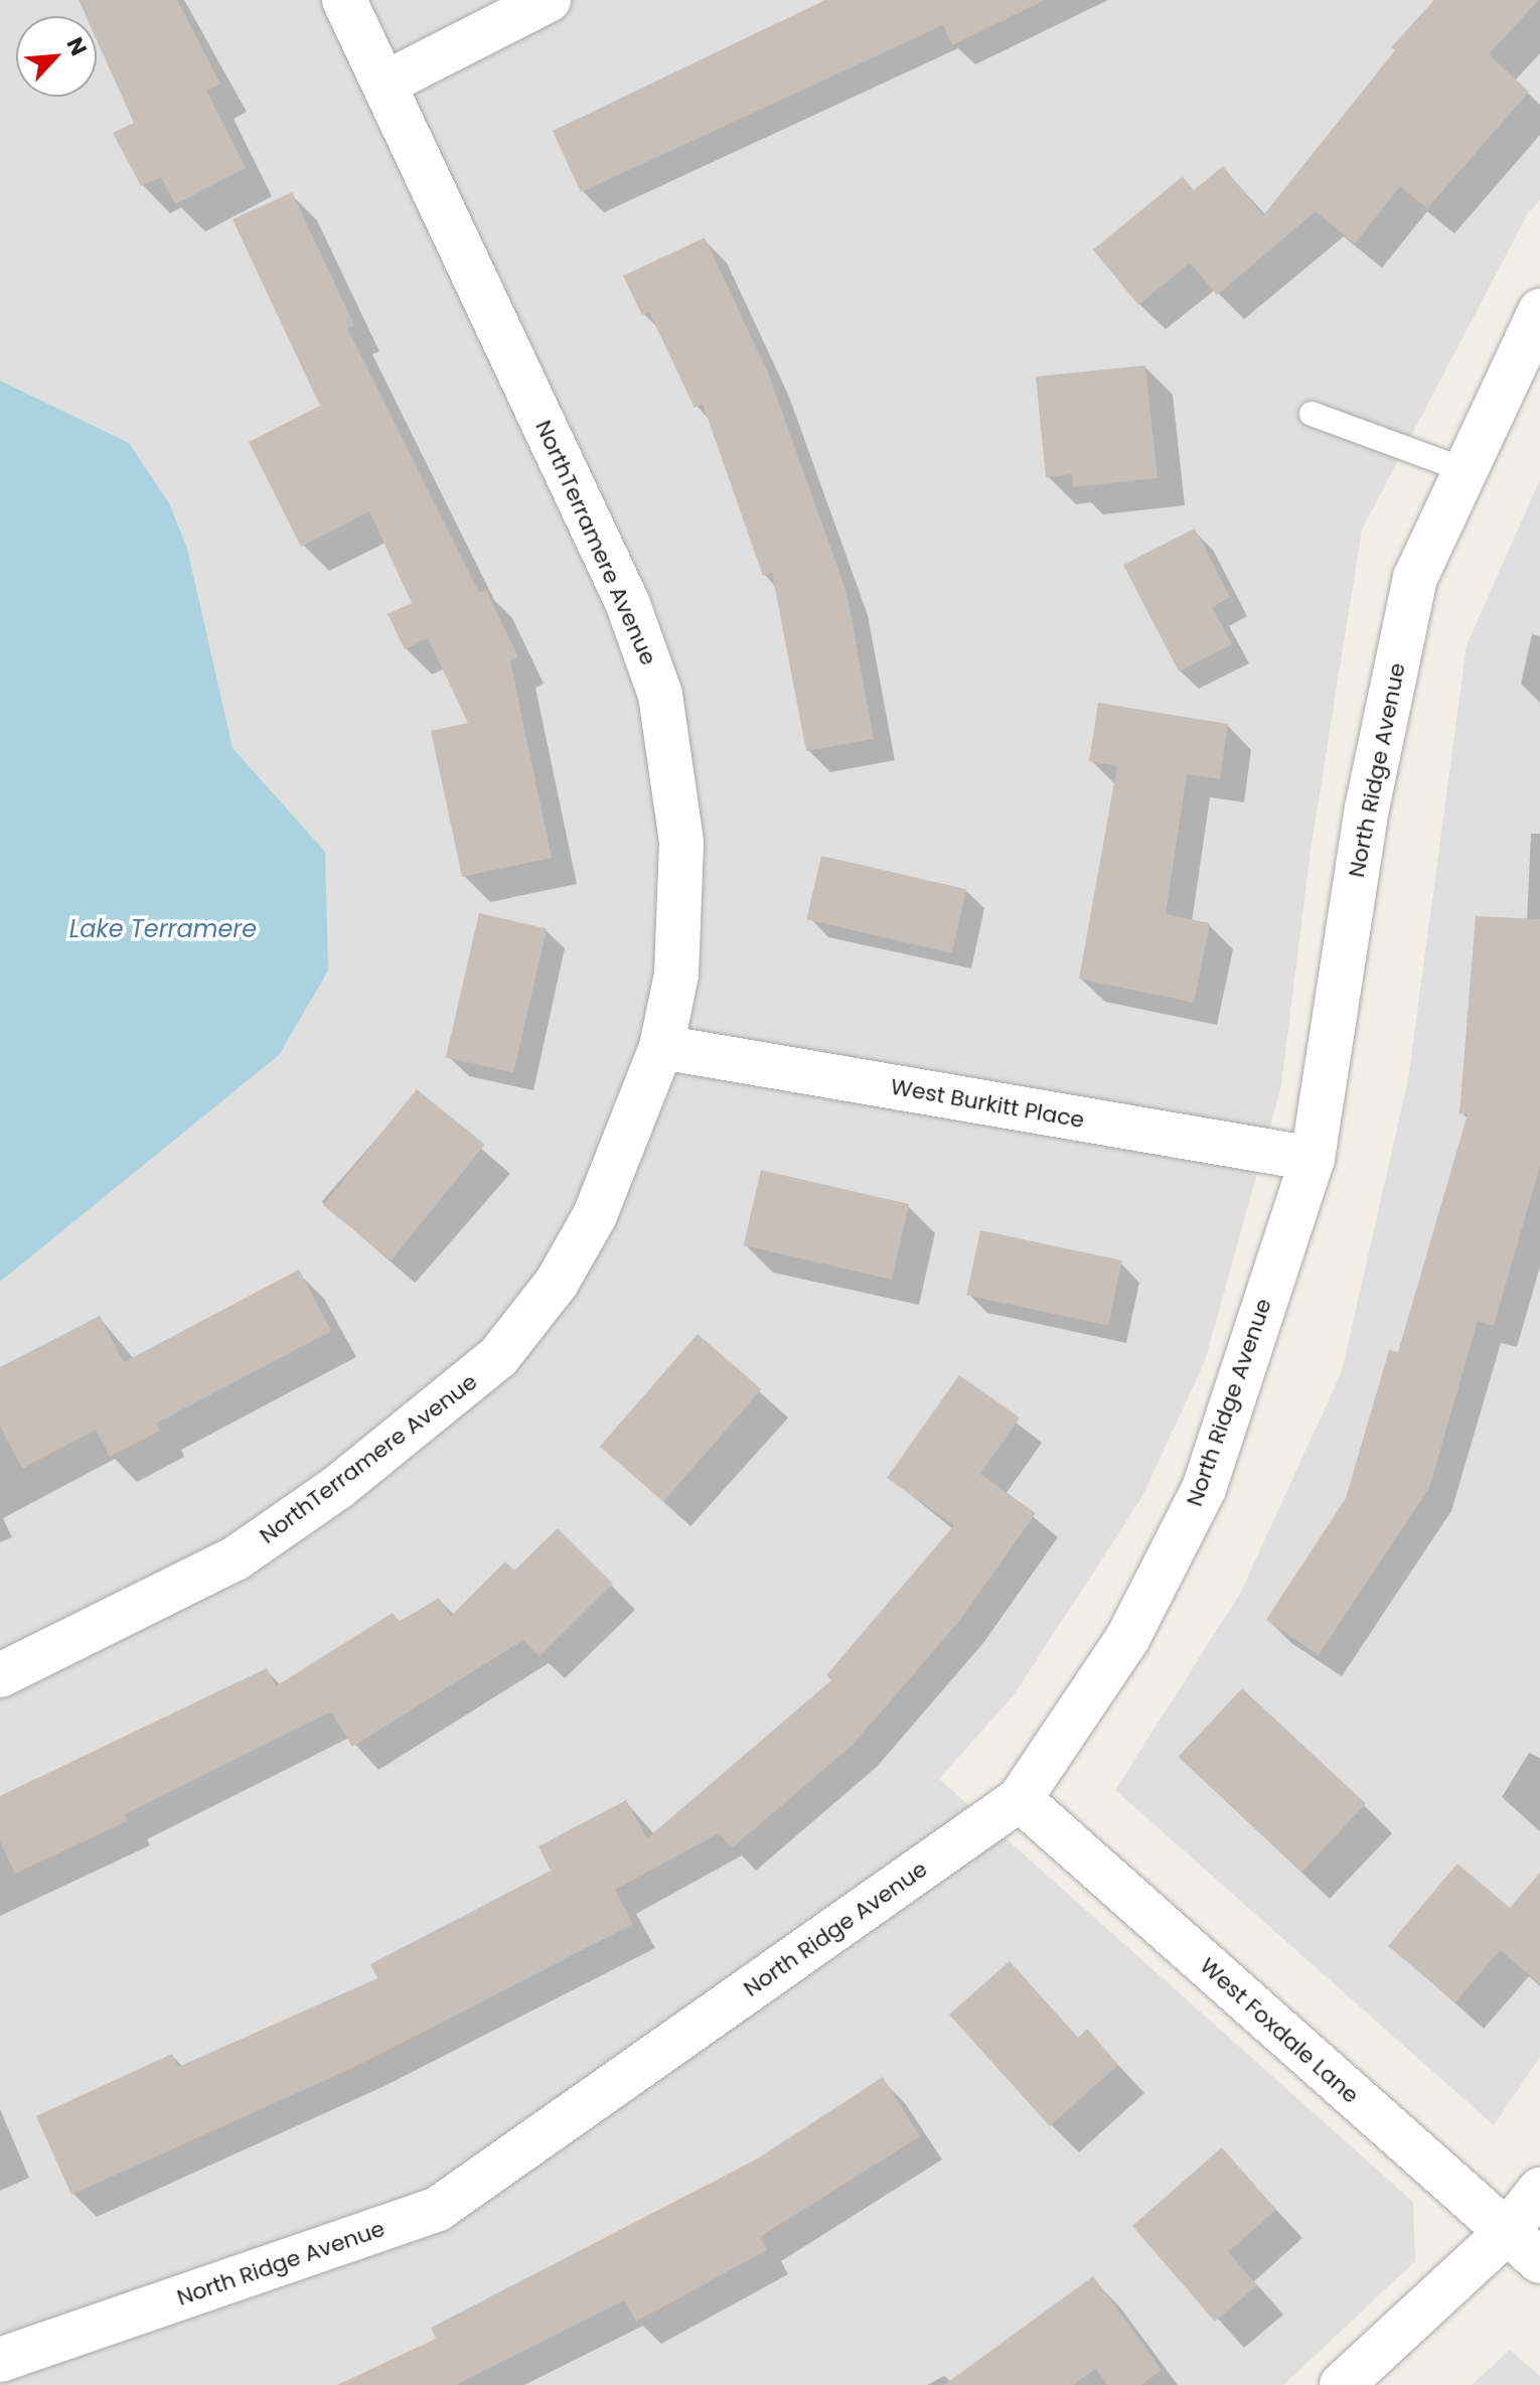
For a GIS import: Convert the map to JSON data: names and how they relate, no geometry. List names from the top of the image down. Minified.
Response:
{"streets":{"street":["NorthTerramere Avenue","North Ridge Avenue","West Burkitt Place","West Foxdale Lane"]},"crossings":[["NorthTerramere Avenue","West Burkitt Place"],["North Ridge Avenue","West Burkitt Place"],["North Ridge Avenue","West Foxdale Lane"]],"water":["Lake Terramere"],"north":"top right"}
